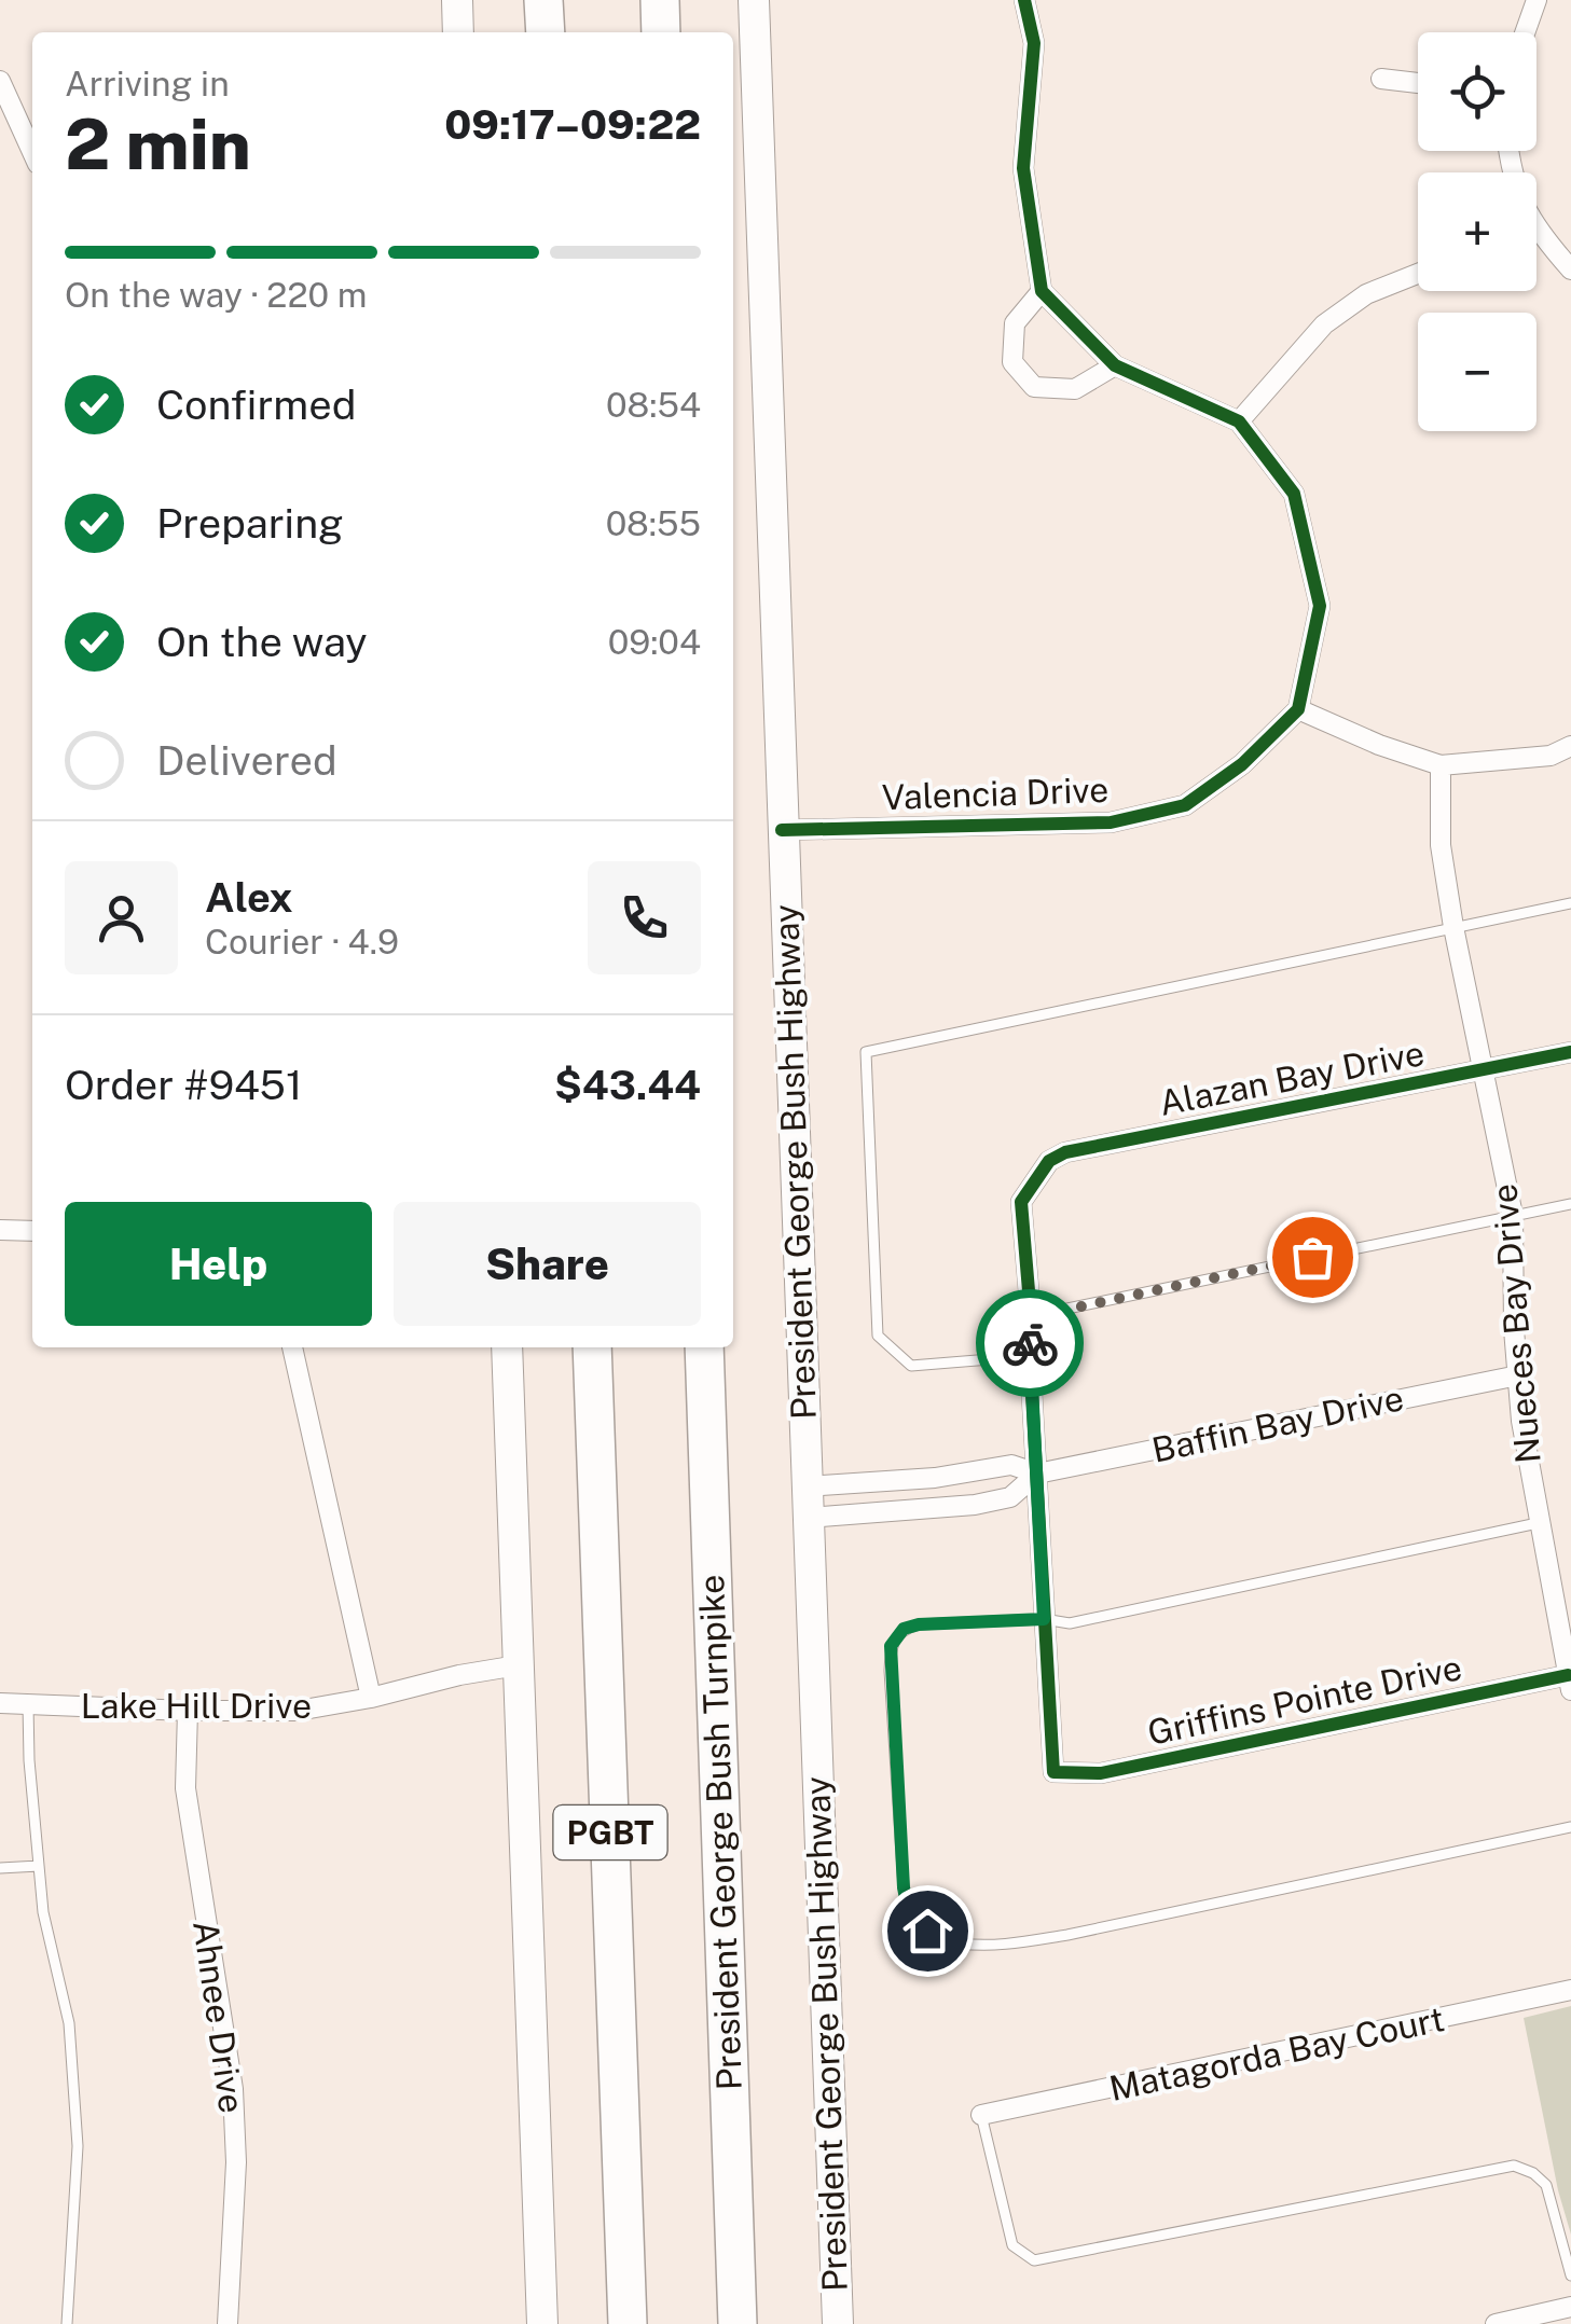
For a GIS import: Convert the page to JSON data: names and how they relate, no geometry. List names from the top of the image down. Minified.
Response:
{"streets":{"highway":["PGBT","President George Bush Turnpike"],"main road":["President George Bush Highway"],"street":["Valencia Drive","Alazan Bay Drive","Nueces Bay Drive","Baffin Bay Drive","Griffins Pointe Drive","Lake Hill Drive","Ahnee Drive","Matagorda Bay Court"]},"crossings":[["Valencia Drive","President George Bush Highway"],["Alazan Bay Drive","Nueces Bay Drive"],["President George Bush Highway","Baffin Bay Drive"],["Nueces Bay Drive","Baffin Bay Drive"],["Nueces Bay Drive","Griffins Pointe Drive"],["Lake Hill Drive","Ahnee Drive"]],"page":{"map_buttons":["+","−"],"heading":["2 min","Arriving in","09:17–09:22"],"panel":["Alex","Courier · 4.9","Order #9451","$43.44"],"bar":"On the way · 220 m","list":[["Confirmed","08:54"],["Preparing","08:55"],["On the way","09:04"],"Delivered"],"buttons":["Help","Share"]}}
